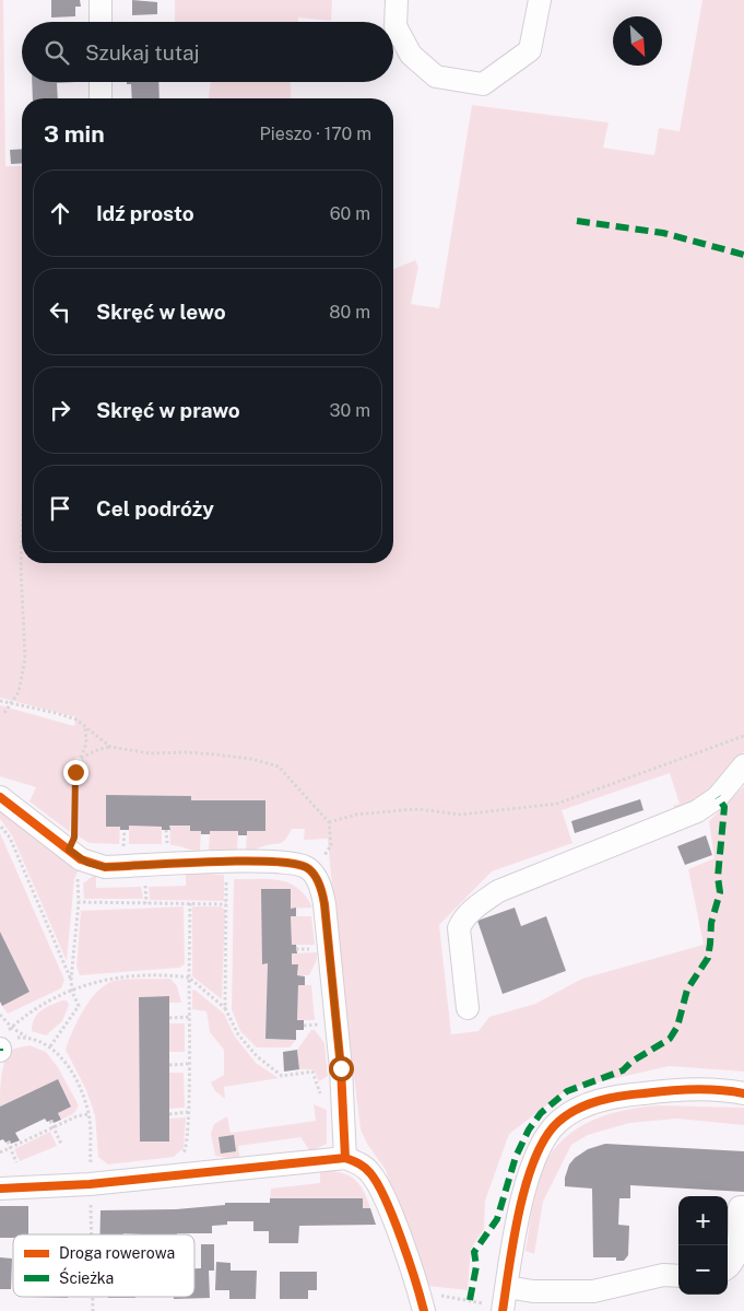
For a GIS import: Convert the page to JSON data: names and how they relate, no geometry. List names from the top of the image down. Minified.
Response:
{"legend":["Droga rowerowa","Ścieżka"],"north":"bottom right","page":{"search":"Szukaj tutaj","heading":["3 min","Pieszo · 170 m"],"list":[["Idź prosto","60 m"],["Skręć w lewo","80 m"],["Skręć w prawo","30 m"],"Cel podróży"],"map_buttons":["+","−"]}}
